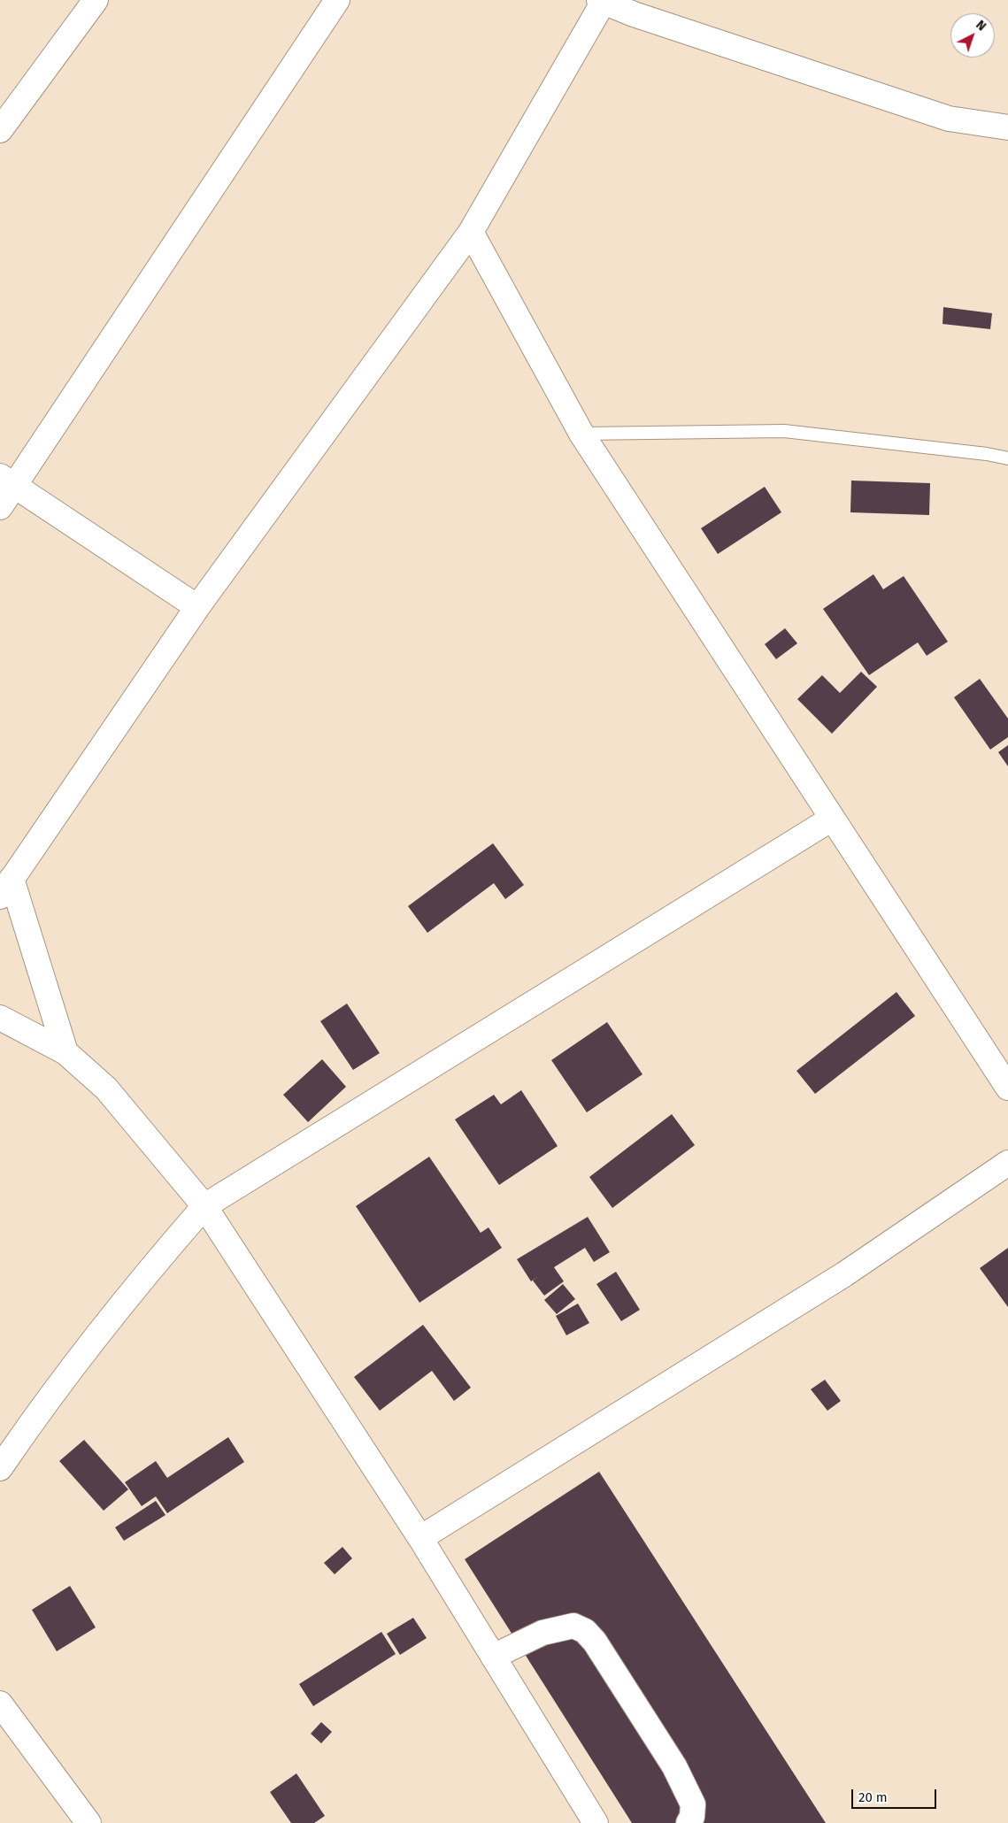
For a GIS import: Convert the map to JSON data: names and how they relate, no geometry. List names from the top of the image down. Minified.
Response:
{"scale_bar":"20 m","north":"top right"}
